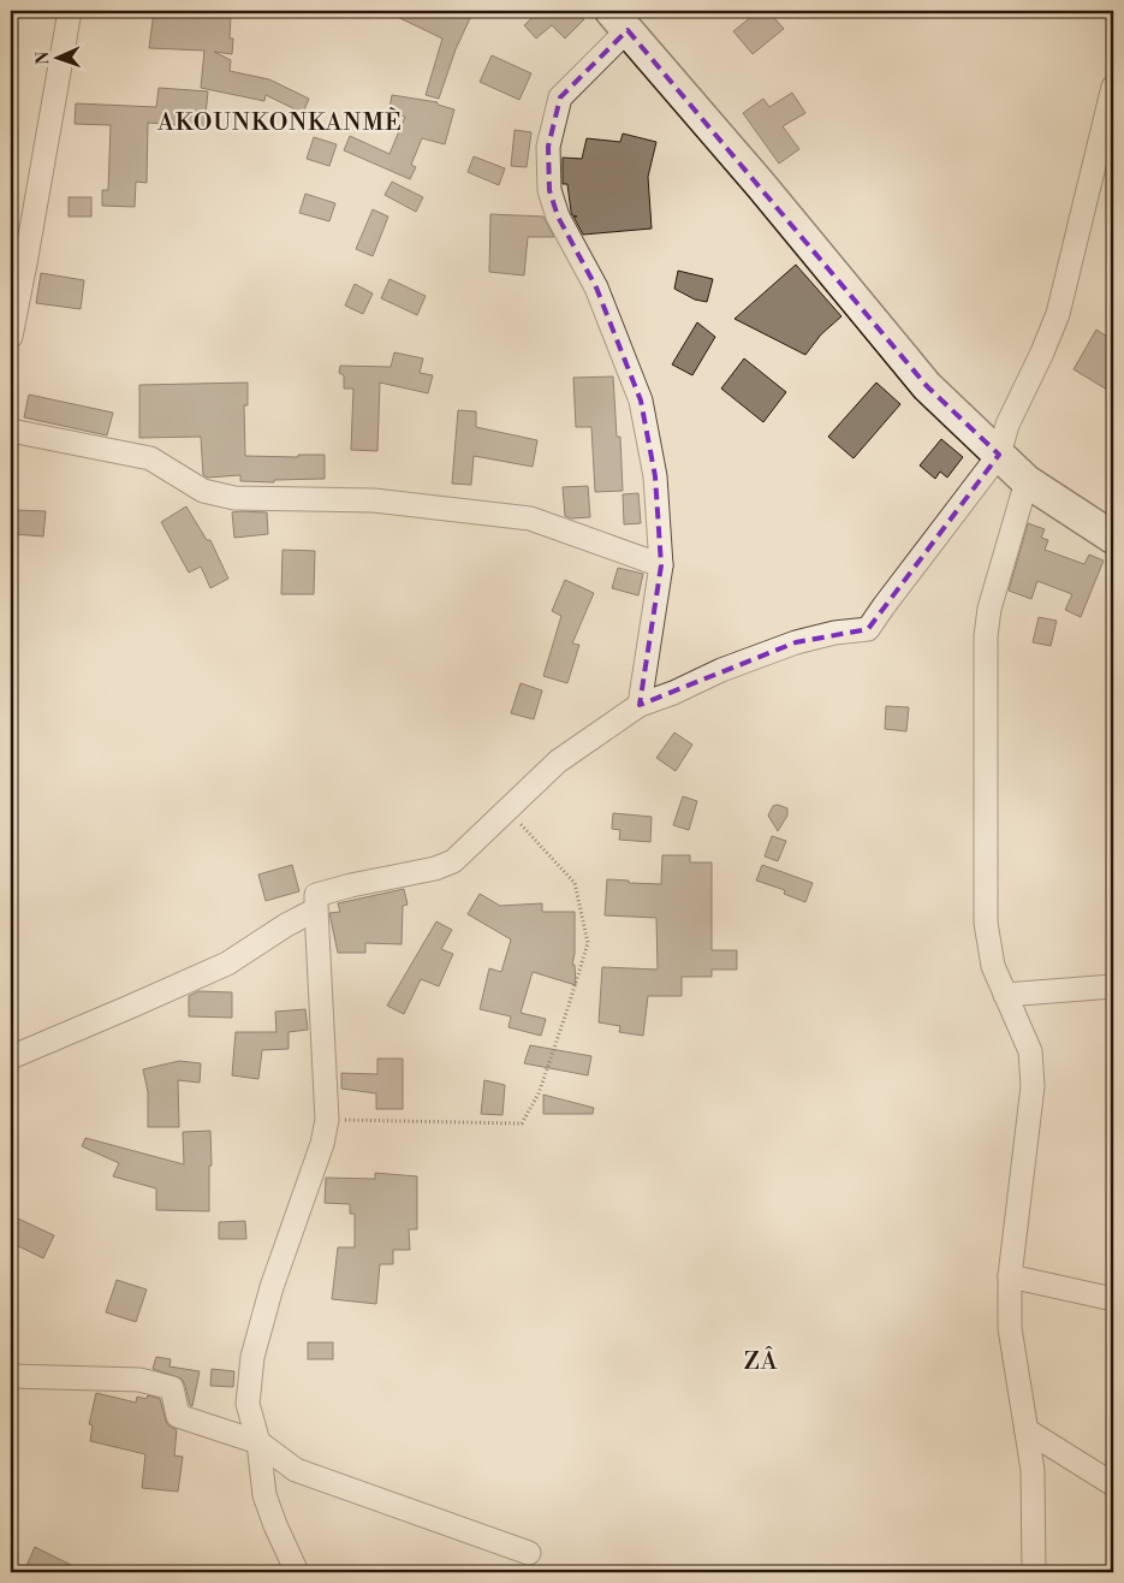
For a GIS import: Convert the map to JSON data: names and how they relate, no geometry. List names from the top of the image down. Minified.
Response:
{"districts":["AKOUNKONKANMÈ","ZÂ"],"north":"left"}
